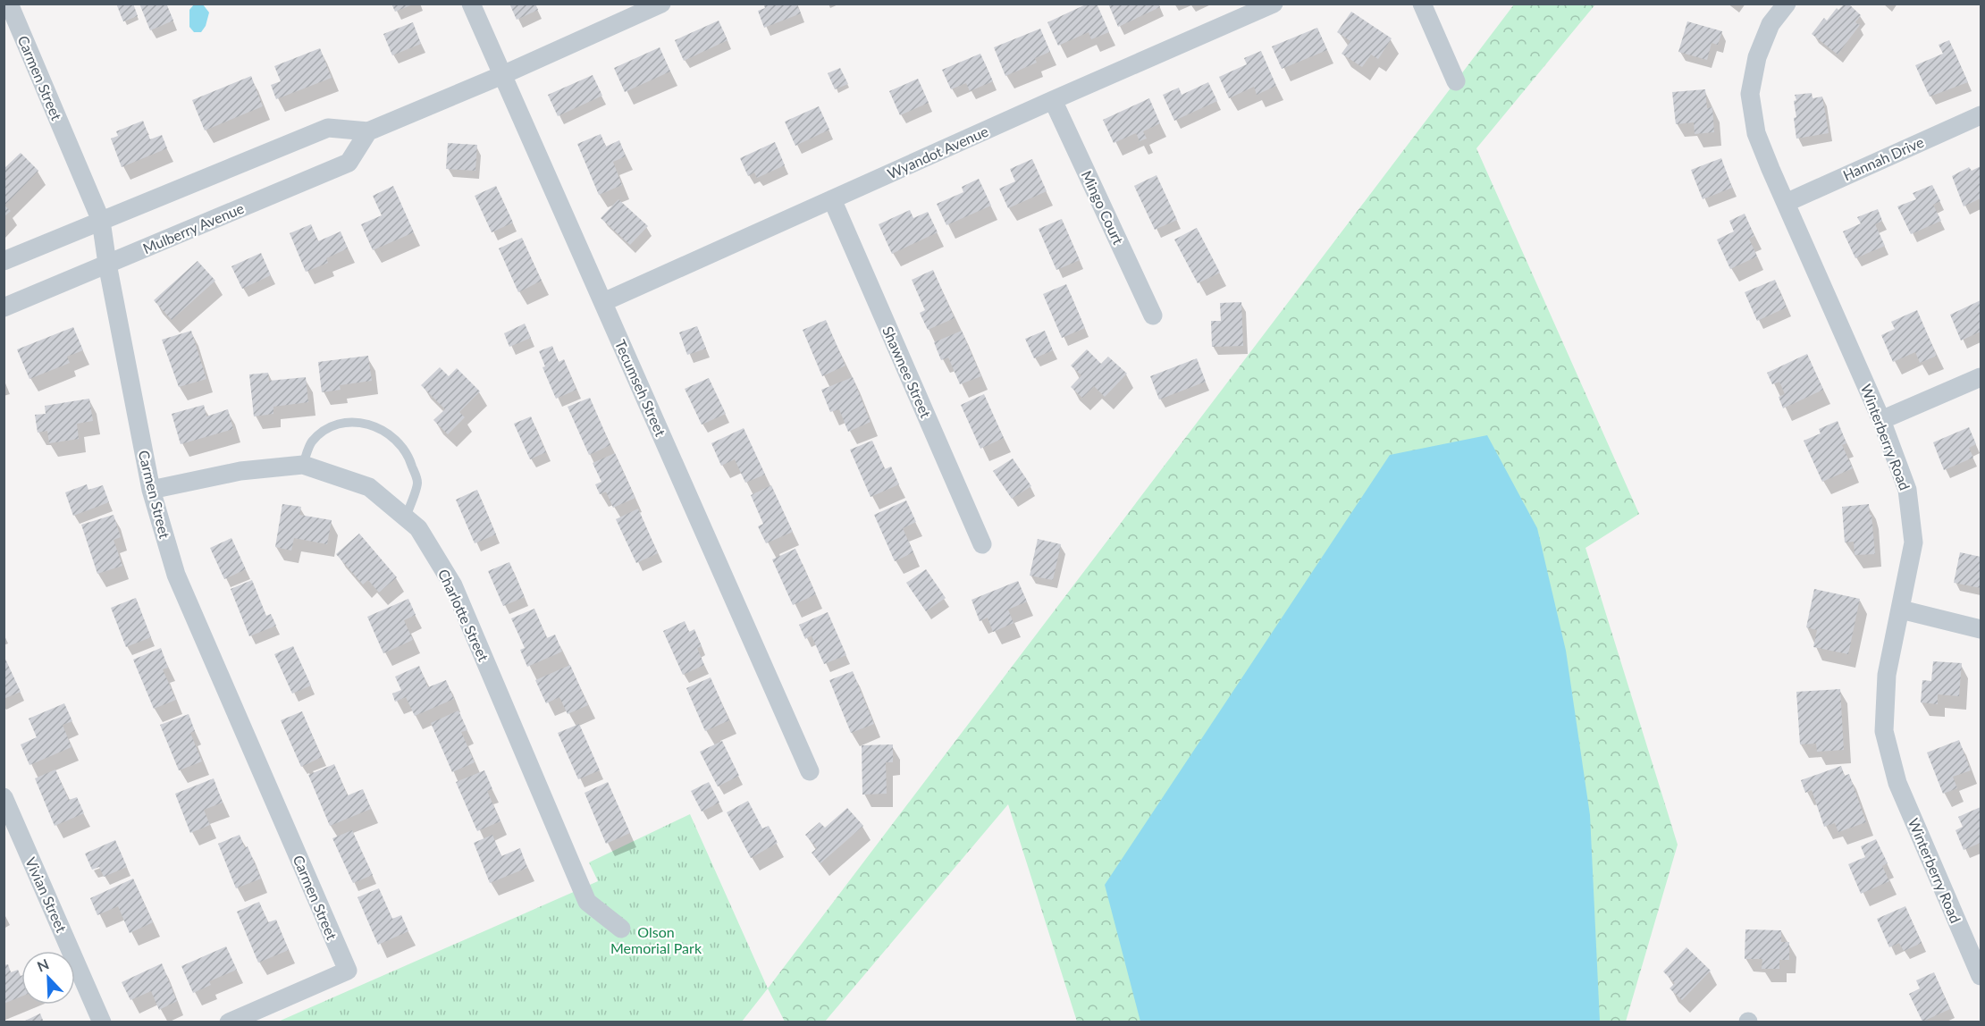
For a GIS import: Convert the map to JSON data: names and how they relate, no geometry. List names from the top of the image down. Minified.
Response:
{"streets":{"street":["Carmen Street","Wyandot Avenue","Hannah Drive","Mingo Court","Mulberry Avenue","Shawnee Street","Tecumseh Street","Winterberry Road","Charlotte Street","Vivian Street"]},"crossings":[["Carmen Street","Mulberry Avenue"],["Carmen Street","Charlotte Street"],["Wyandot Avenue","Mingo Court"],["Wyandot Avenue","Shawnee Street"],["Wyandot Avenue","Tecumseh Street"],["Hannah Drive","Winterberry Road"]],"parks":["Olson Memorial Park"],"north":"top left"}
